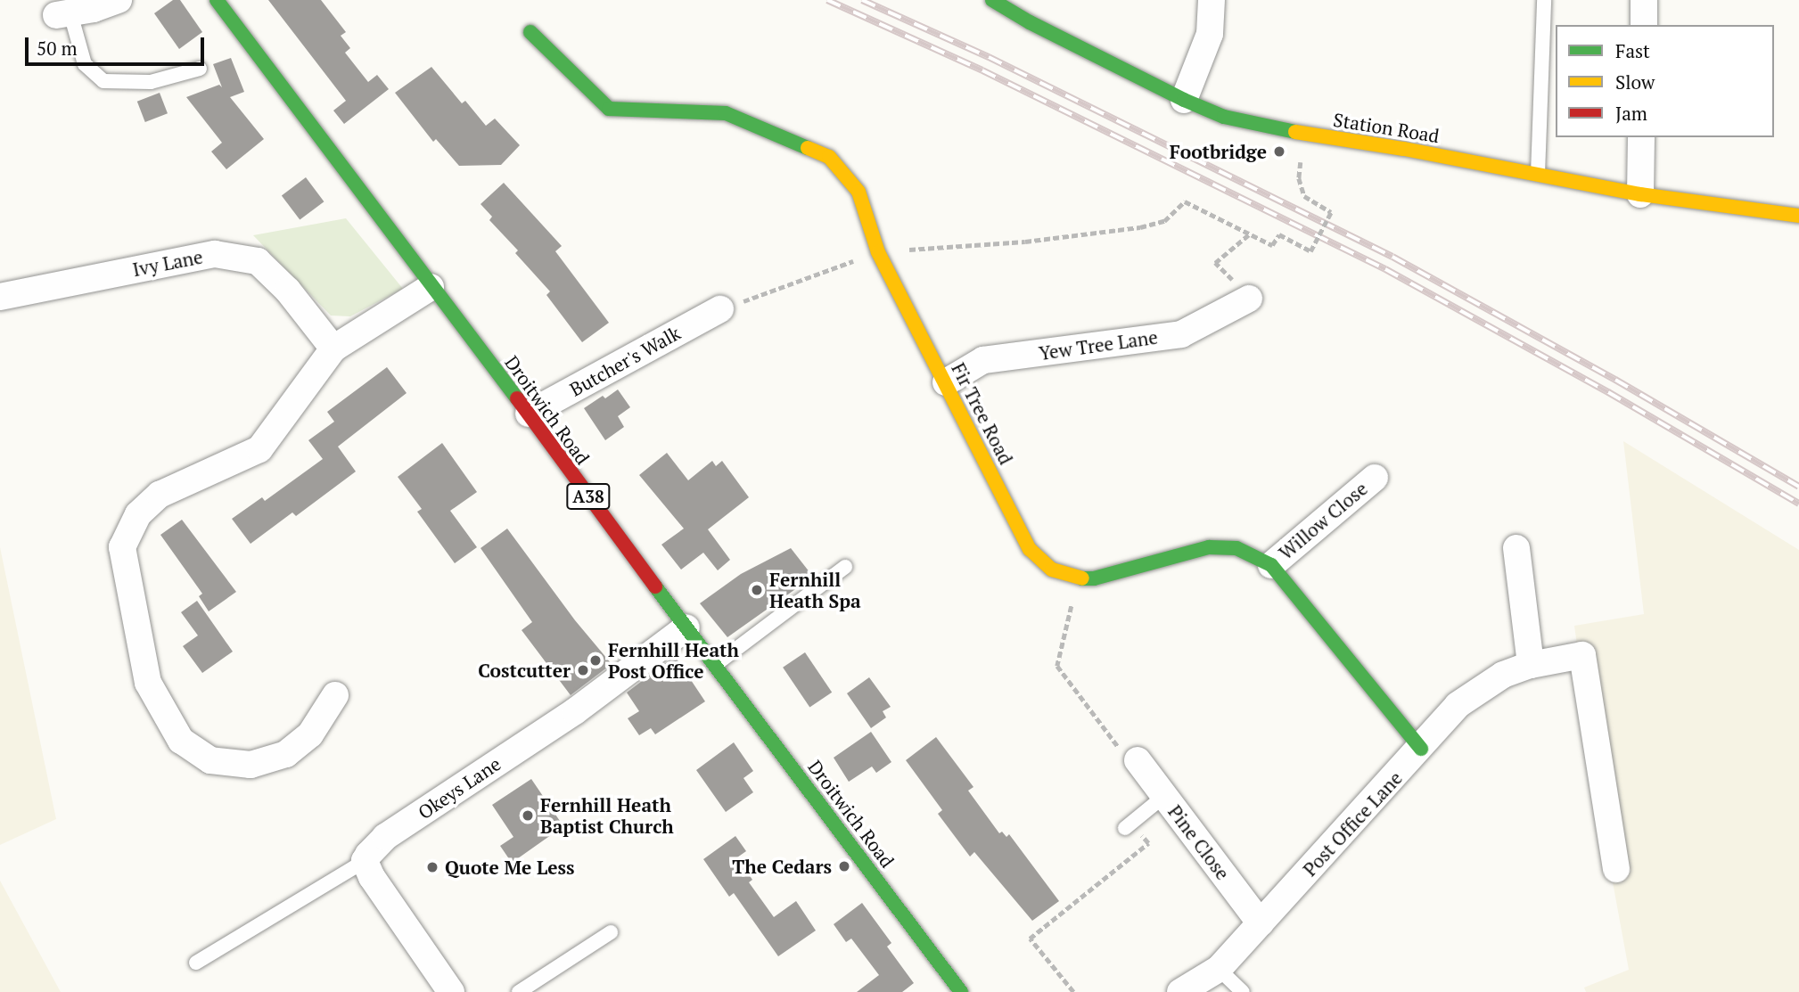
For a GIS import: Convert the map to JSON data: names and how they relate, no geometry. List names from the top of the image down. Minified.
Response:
{"streets":{"street":["Station Road","Ivy Lane","Yew Tree Lane","Butcher's Walk","Droitwich Road","Fir Tree Road","A38","Willow Close","Okeys Lane","Post Office Lane","Pine Close"]},"crossings":[["Yew Tree Lane","Fir Tree Road"],["Butcher's Walk","Droitwich Road"],["Droitwich Road","Okeys Lane"],["Fir Tree Road","Willow Close"],["Fir Tree Road","Post Office Lane"],["Post Office Lane","Pine Close"]],"places":["Footbridge","Fernhill Heath Spa","Fernhill Heath Post Office","Costcutter","Fernhill Heath Baptist Church","The Cedars","Quote Me Less"],"legend":["Fast","Slow","Jam"],"scale_bar":"50 m"}
